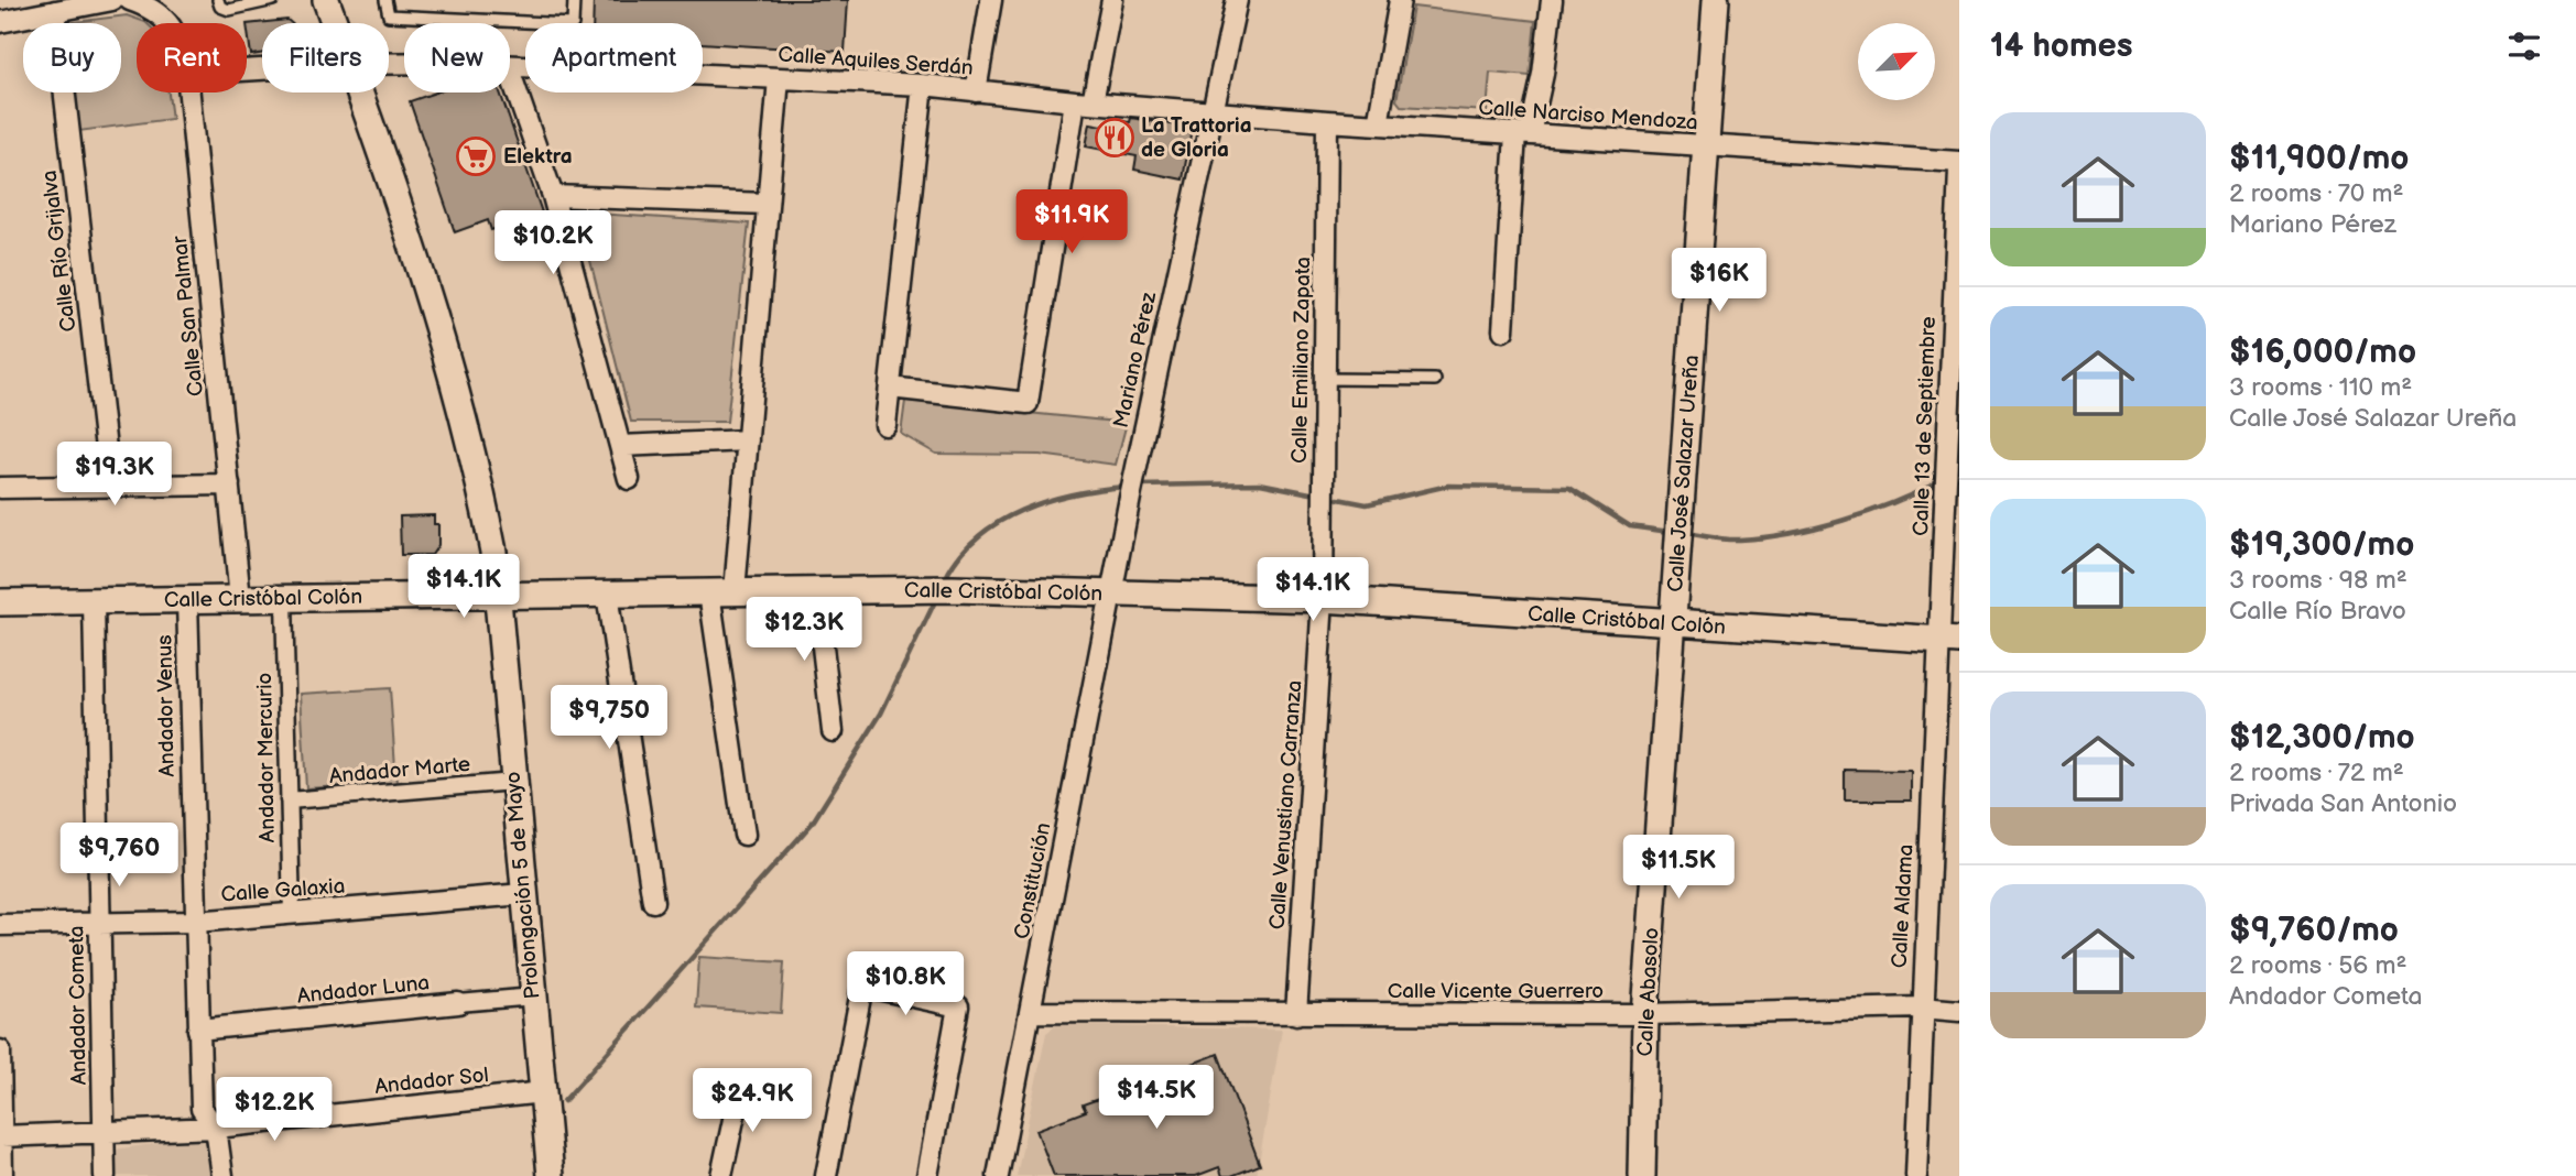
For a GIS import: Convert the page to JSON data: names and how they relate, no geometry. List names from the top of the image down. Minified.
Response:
{"streets":{"street":["Calle Aquiles Serdán","Calle Narciso Mendoza","Calle Río Grijalva","Calle San Palmar","Mariano Pérez","Calle Emiliano Zapata","Calle 13 de Septiembre","Calle José Salazar Ureña","Calle Cristóbal Colón","Andador Venus","Andador Mercurio","Andador Marte","Calle Venustiano Carranza","Constitución","Prolongación 5 de Mayo","Calle Galaxia","Calle Aldama","Andador Luna","Calle Vicente Guerrero","Calle Abasolo","Andador Cometa","Andador Sol"]},"crossings":[["Calle Aquiles Serdán","Calle Narciso Mendoza"],["Calle Aquiles Serdán","Mariano Pérez"],["Calle Narciso Mendoza","Mariano Pérez"],["Calle Narciso Mendoza","Calle Emiliano Zapata"],["Calle Narciso Mendoza","Calle José Salazar Ureña"],["Calle San Palmar","Calle Cristóbal Colón"],["Mariano Pérez","Calle Cristóbal Colón"],["Mariano Pérez","Constitución"],["Calle Emiliano Zapata","Calle Cristóbal Colón"],["Calle Emiliano Zapata","Calle Venustiano Carranza"],["Calle 13 de Septiembre","Calle Cristóbal Colón"],["Calle 13 de Septiembre","Calle Aldama"],["Calle José Salazar Ureña","Calle Cristóbal Colón"],["Calle José Salazar Ureña","Calle Abasolo"],["Calle Cristóbal Colón","Andador Venus"],["Calle Cristóbal Colón","Andador Mercurio"],["Calle Cristóbal Colón","Calle Venustiano Carranza"],["Calle Cristóbal Colón","Constitución"],["Calle Cristóbal Colón","Prolongación 5 de Mayo"],["Calle Cristóbal Colón","Calle Aldama"],["Calle Cristóbal Colón","Calle Abasolo"],["Calle Cristóbal Colón","Andador Cometa"],["Andador Venus","Calle Galaxia"],["Andador Venus","Andador Luna"],["Andador Venus","Andador Sol"],["Andador Mercurio","Andador Marte"],["Andador Mercurio","Calle Galaxia"],["Andador Marte","Prolongación 5 de Mayo"],["Calle Venustiano Carranza","Calle Vicente Guerrero"],["Constitución","Calle Vicente Guerrero"],["Prolongación 5 de Mayo","Calle Galaxia"],["Prolongación 5 de Mayo","Andador Luna"],["Prolongación 5 de Mayo","Andador Sol"],["Calle Galaxia","Andador Cometa"],["Calle Aldama","Calle Vicente Guerrero"],["Calle Vicente Guerrero","Calle Abasolo"],["Andador Cometa","Andador Sol"]],"places":{"restaurant":["La Trattoria de Gloria"],"supermarket":["Elektra"]},"north":"top right","page":{"heading":"14 homes","chip":["Buy","Rent","Filters","New","Apartment"],"list":[{"name":"$11,900/mo","note":"2 rooms · 70 m² · Mariano Pérez"},{"name":"$16,000/mo","note":"3 rooms · 110 m² · Calle José Salazar Ureña"},{"name":"$19,300/mo","note":"3 rooms · 98 m² · Calle Río Bravo"},{"name":"$12,300/mo","note":"2 rooms · 72 m² · Privada San Antonio"},{"name":"$9,760/mo","note":"2 rooms · 56 m² · Andador Cometa"}],"price":["$11.9K","$10.2K","$16K","$19.3K","$14.1K","$14.1K","$12.3K","$9,750","$9,760","$11.5K","$10.8K","$14.5K","$24.9K","$12.2K"]}}
